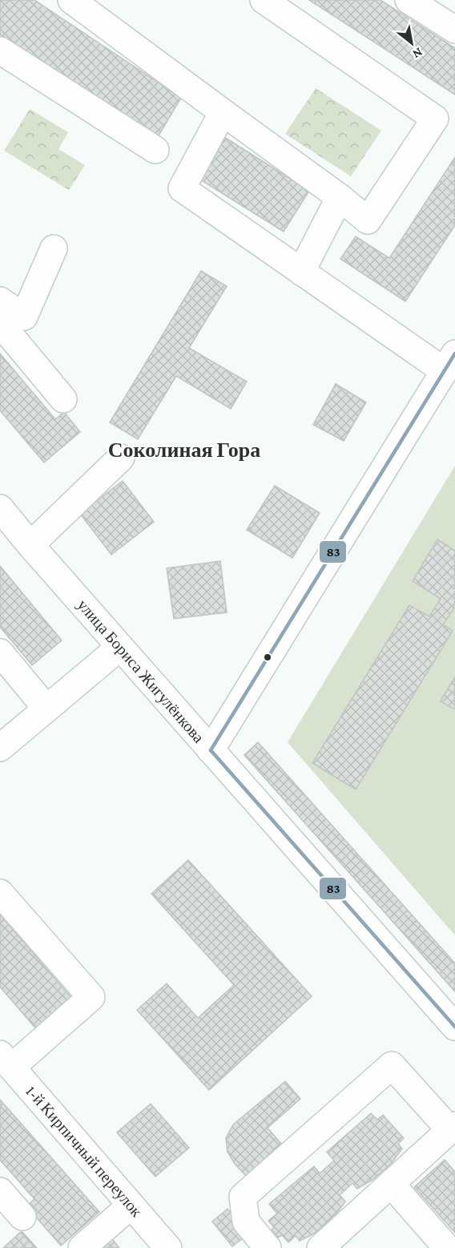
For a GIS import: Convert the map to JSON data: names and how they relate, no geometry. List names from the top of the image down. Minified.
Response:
{"streets":{"street":["улица Бориса Жигулёнкова","1-й Кирпичный переулок"]},"districts":["Соколиная Гора"],"lines":["transit line 83"],"north":"bottom right"}
